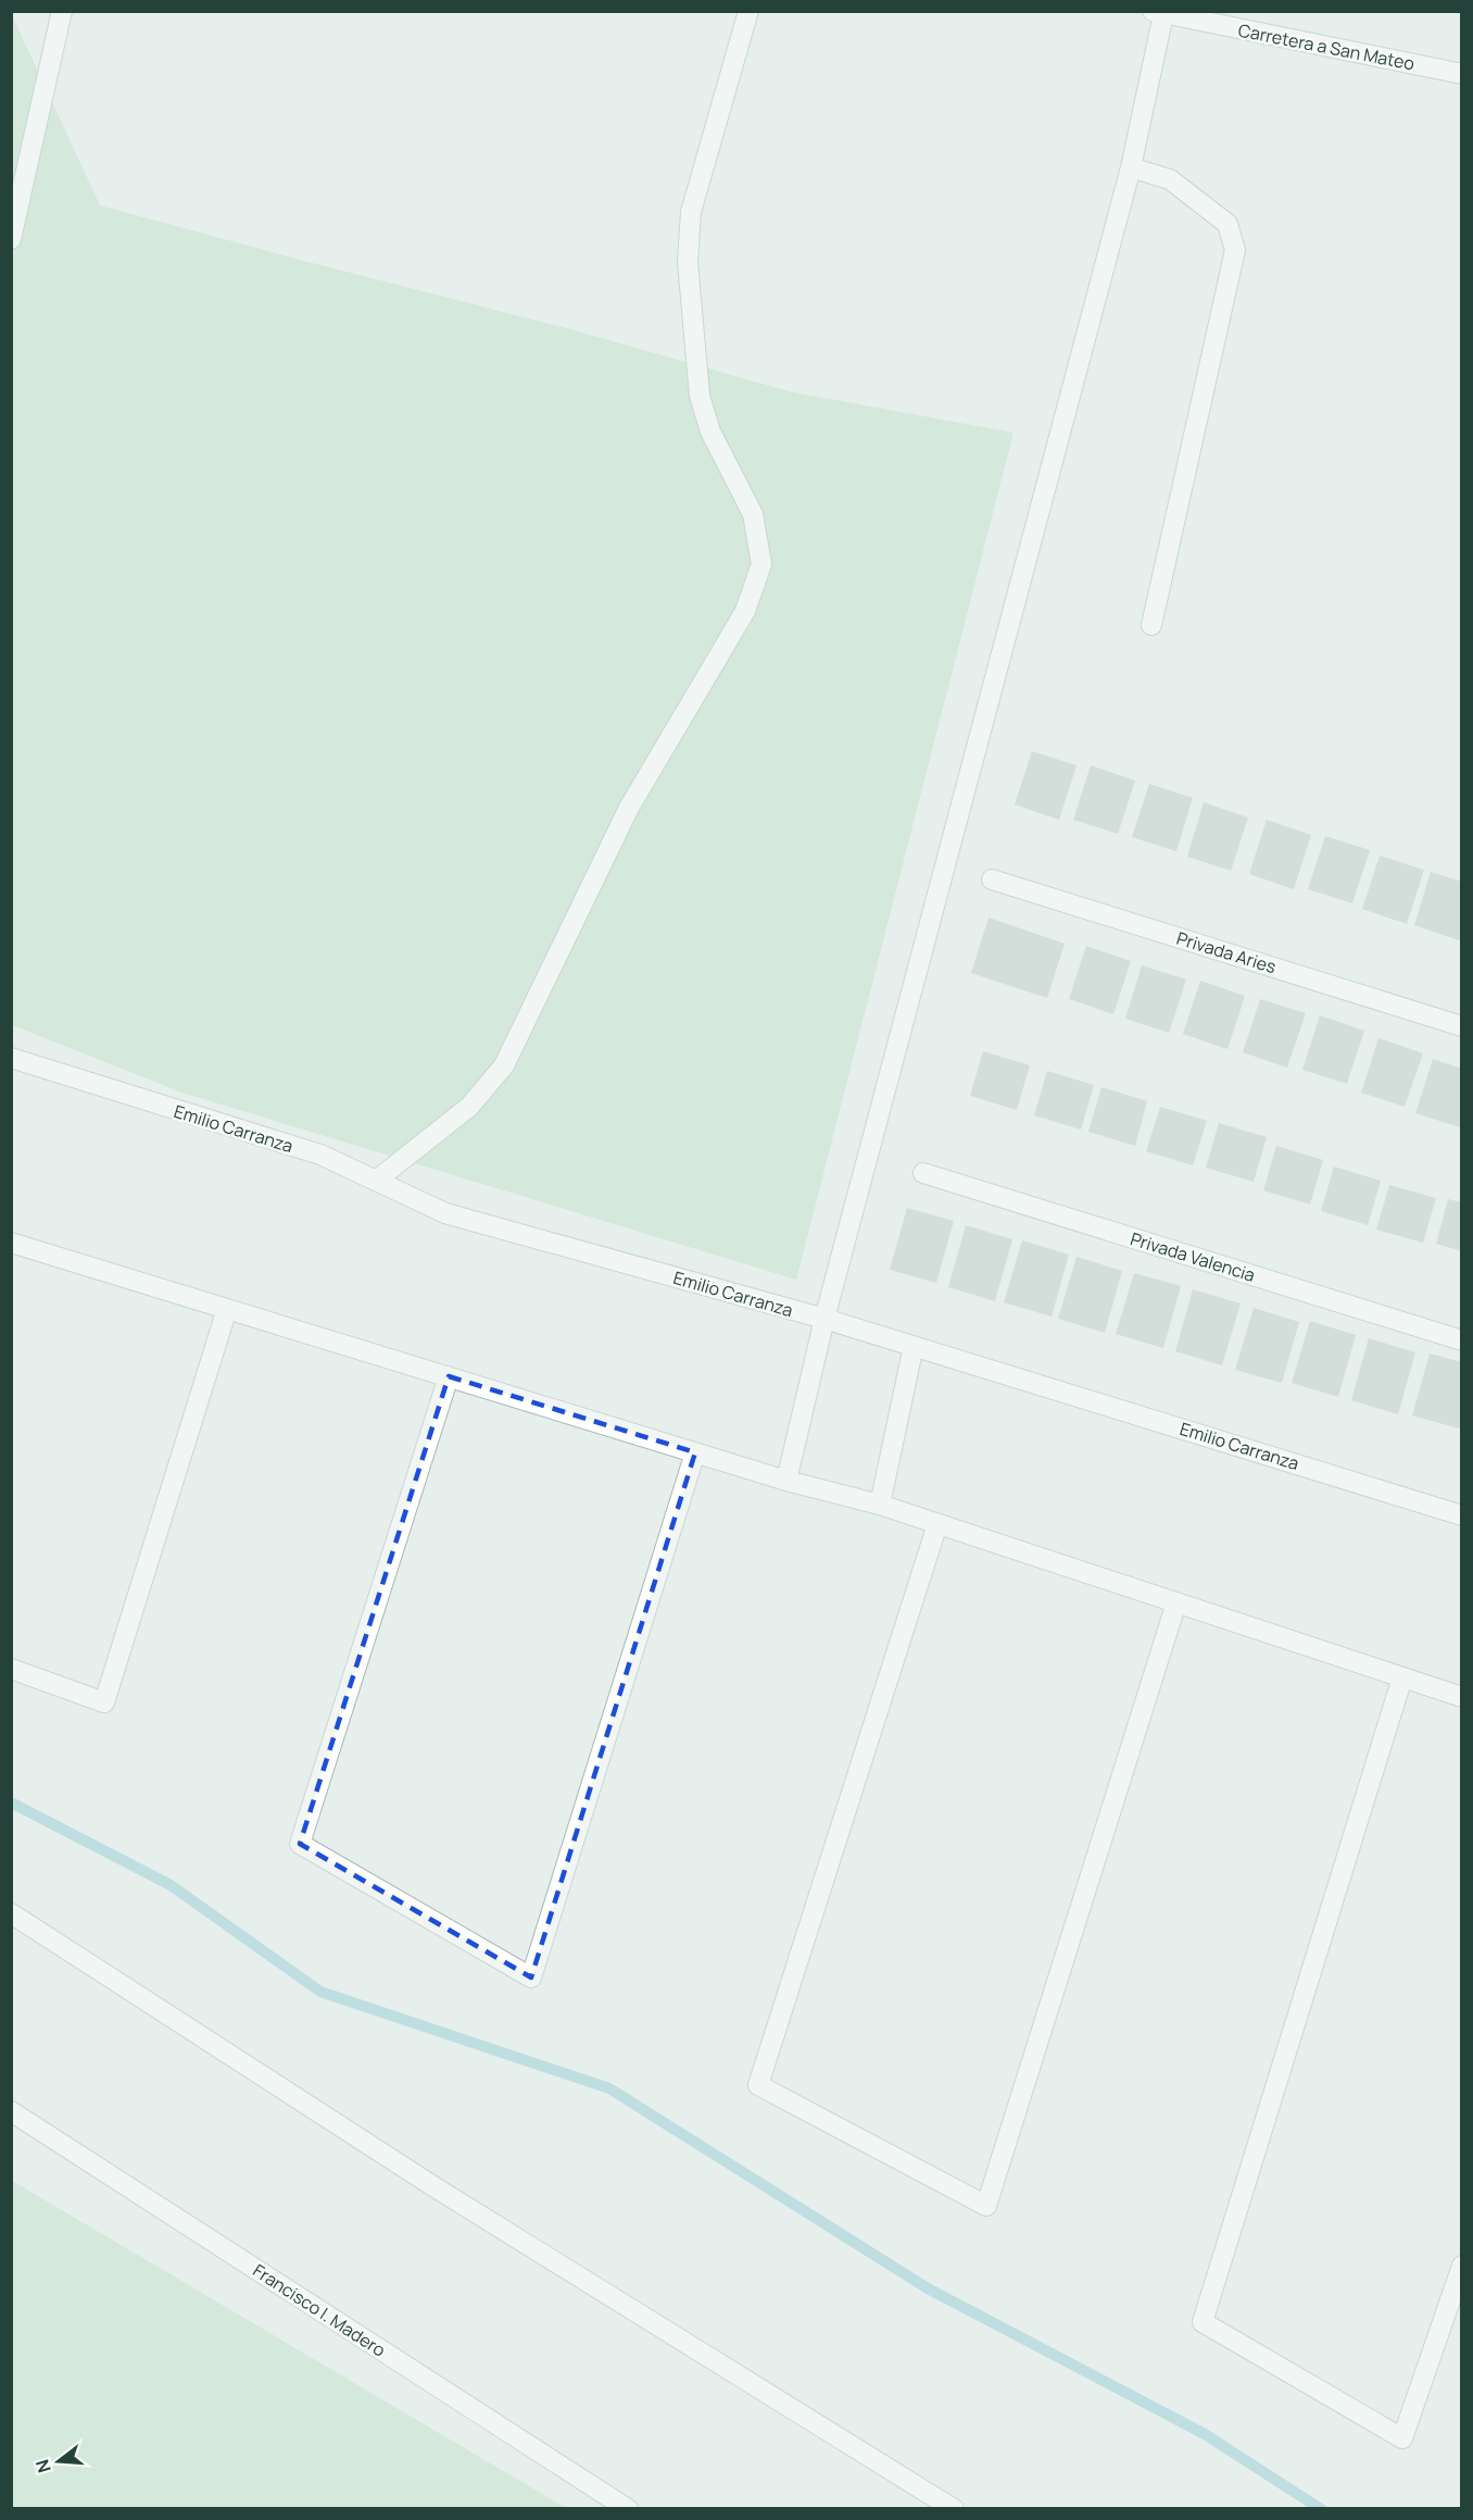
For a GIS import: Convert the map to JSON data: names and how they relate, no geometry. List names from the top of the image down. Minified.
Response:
{"streets":{"street":["Carretera a San Mateo","Privada Aries","Emilio Carranza","Privada Valencia","Francisco I. Madero"]},"north":"left"}
